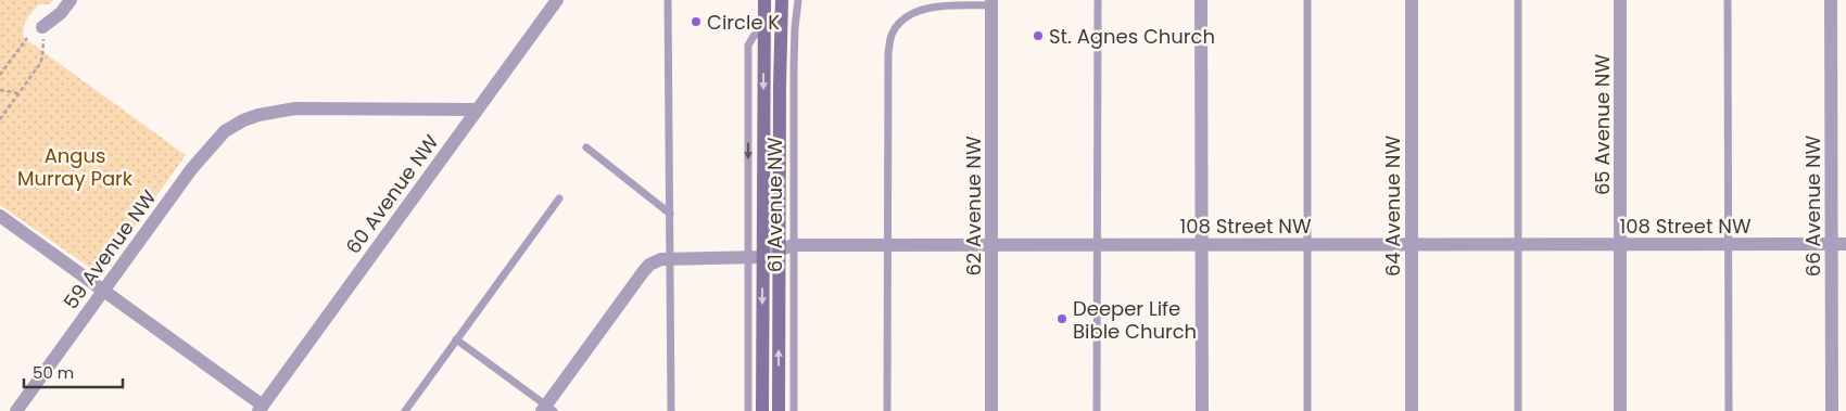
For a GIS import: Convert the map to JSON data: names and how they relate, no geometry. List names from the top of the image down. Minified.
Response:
{"streets":{"main road":["61 Avenue NW"],"street":["65 Avenue NW","60 Avenue NW","62 Avenue NW","64 Avenue NW","66 Avenue NW","108 Street NW","59 Avenue NW"]},"crossings":[["65 Avenue NW","108 Street NW"],["60 Avenue NW","59 Avenue NW"],["61 Avenue NW","108 Street NW"],["62 Avenue NW","108 Street NW"],["64 Avenue NW","108 Street NW"],["66 Avenue NW","108 Street NW"]],"parks":["Angus Murray Park"],"places":["Circle K","St. Agnes Church","Deeper Life Bible Church"],"scale_bar":"50 m"}
